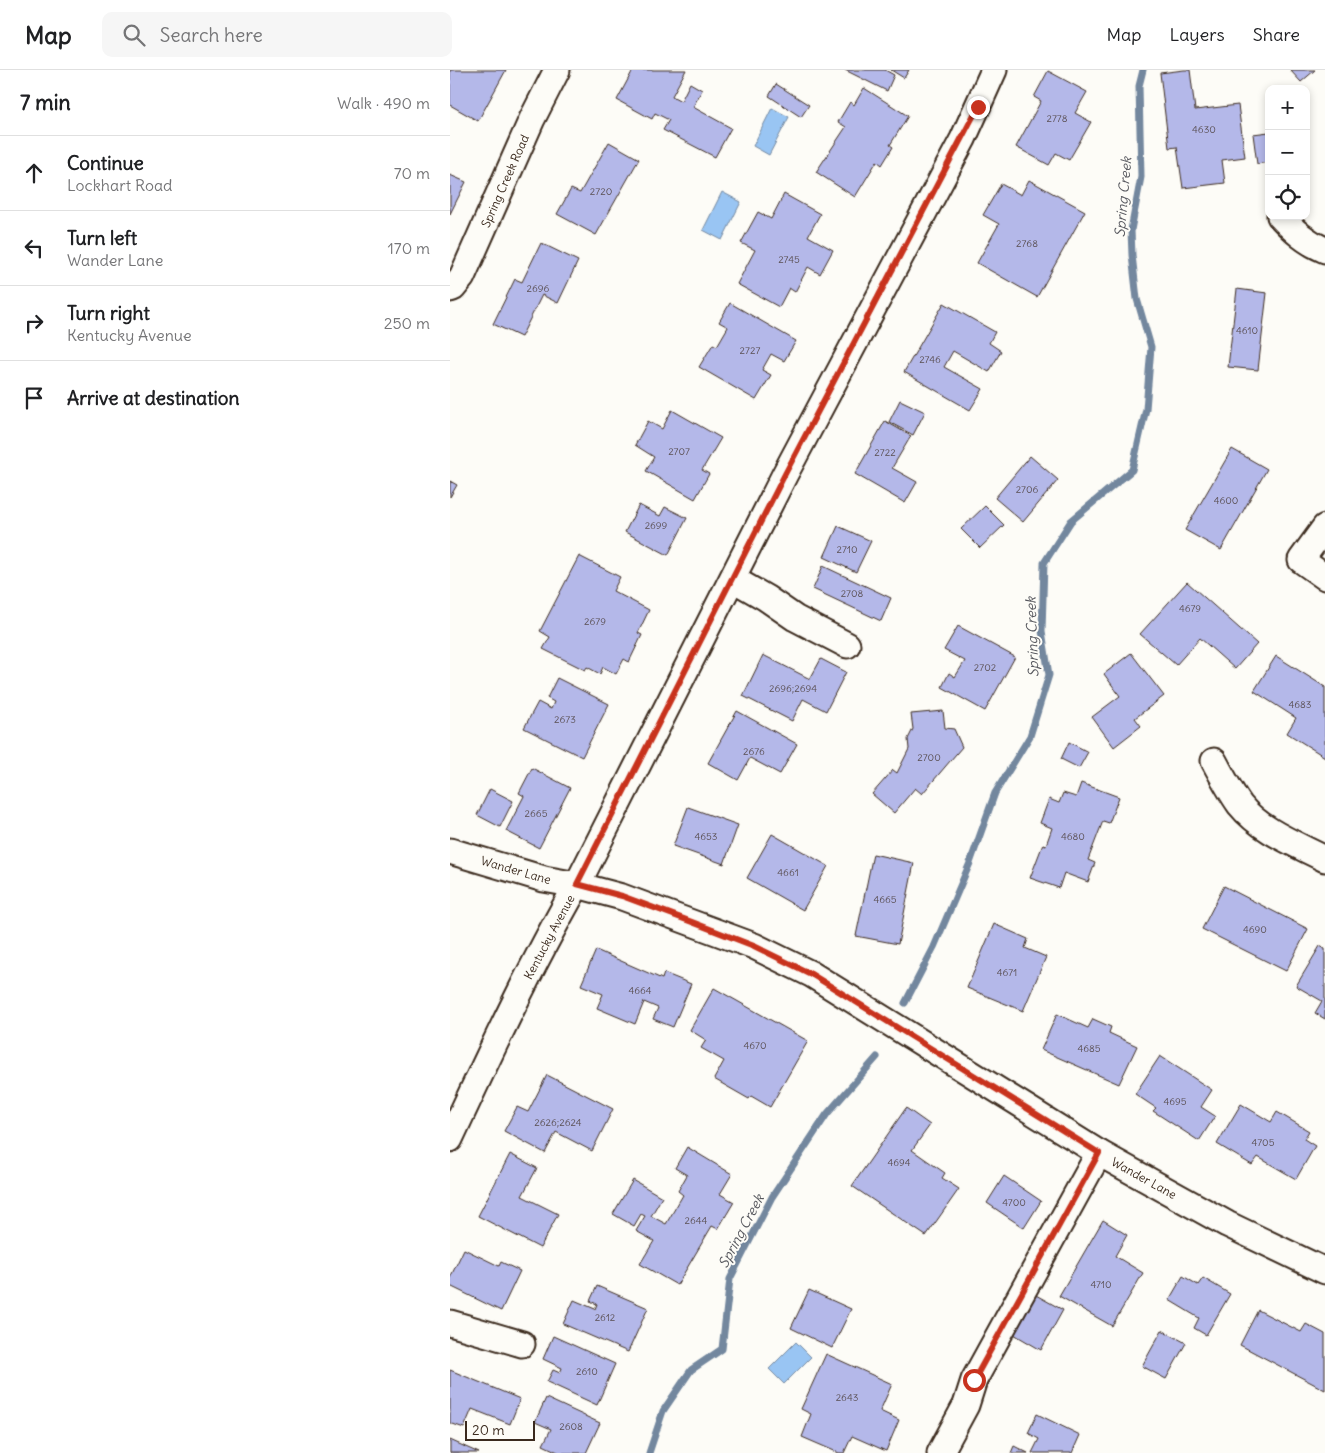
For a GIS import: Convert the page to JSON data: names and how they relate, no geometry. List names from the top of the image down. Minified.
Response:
{"streets":{"street":["Spring Creek Road","Wander Lane","Kentucky Avenue"]},"crossings":[["Wander Lane","Kentucky Avenue"]],"water":["Spring Creek"],"house_numbers":["2778","4630","2720","2768","2745","2696","4610","2727","2746","2707","2722","2706","4600","2699","2710","2708","4679","2679","2702","2696;2694","4683","2673","2676","2700","2665","4653","4680","4661","4665","4690","4671","4664","4670","4685","4695","2626;2624","4705","4694","4700","2644","4710","2612","2610","2643","2608"],"scale_bar":"20 m","page":{"header":"Map","search":"Search here","nav":["Map","Layers","Share"],"heading":["7 min","Walk · 490 m"],"map_buttons":["+","−"],"list":[["Continue","Lockhart Road","70 m"],["Turn left","Wander Lane","170 m"],["Turn right","Kentucky Avenue","250 m"],"Arrive at destination"],"scale":"20 m"}}
